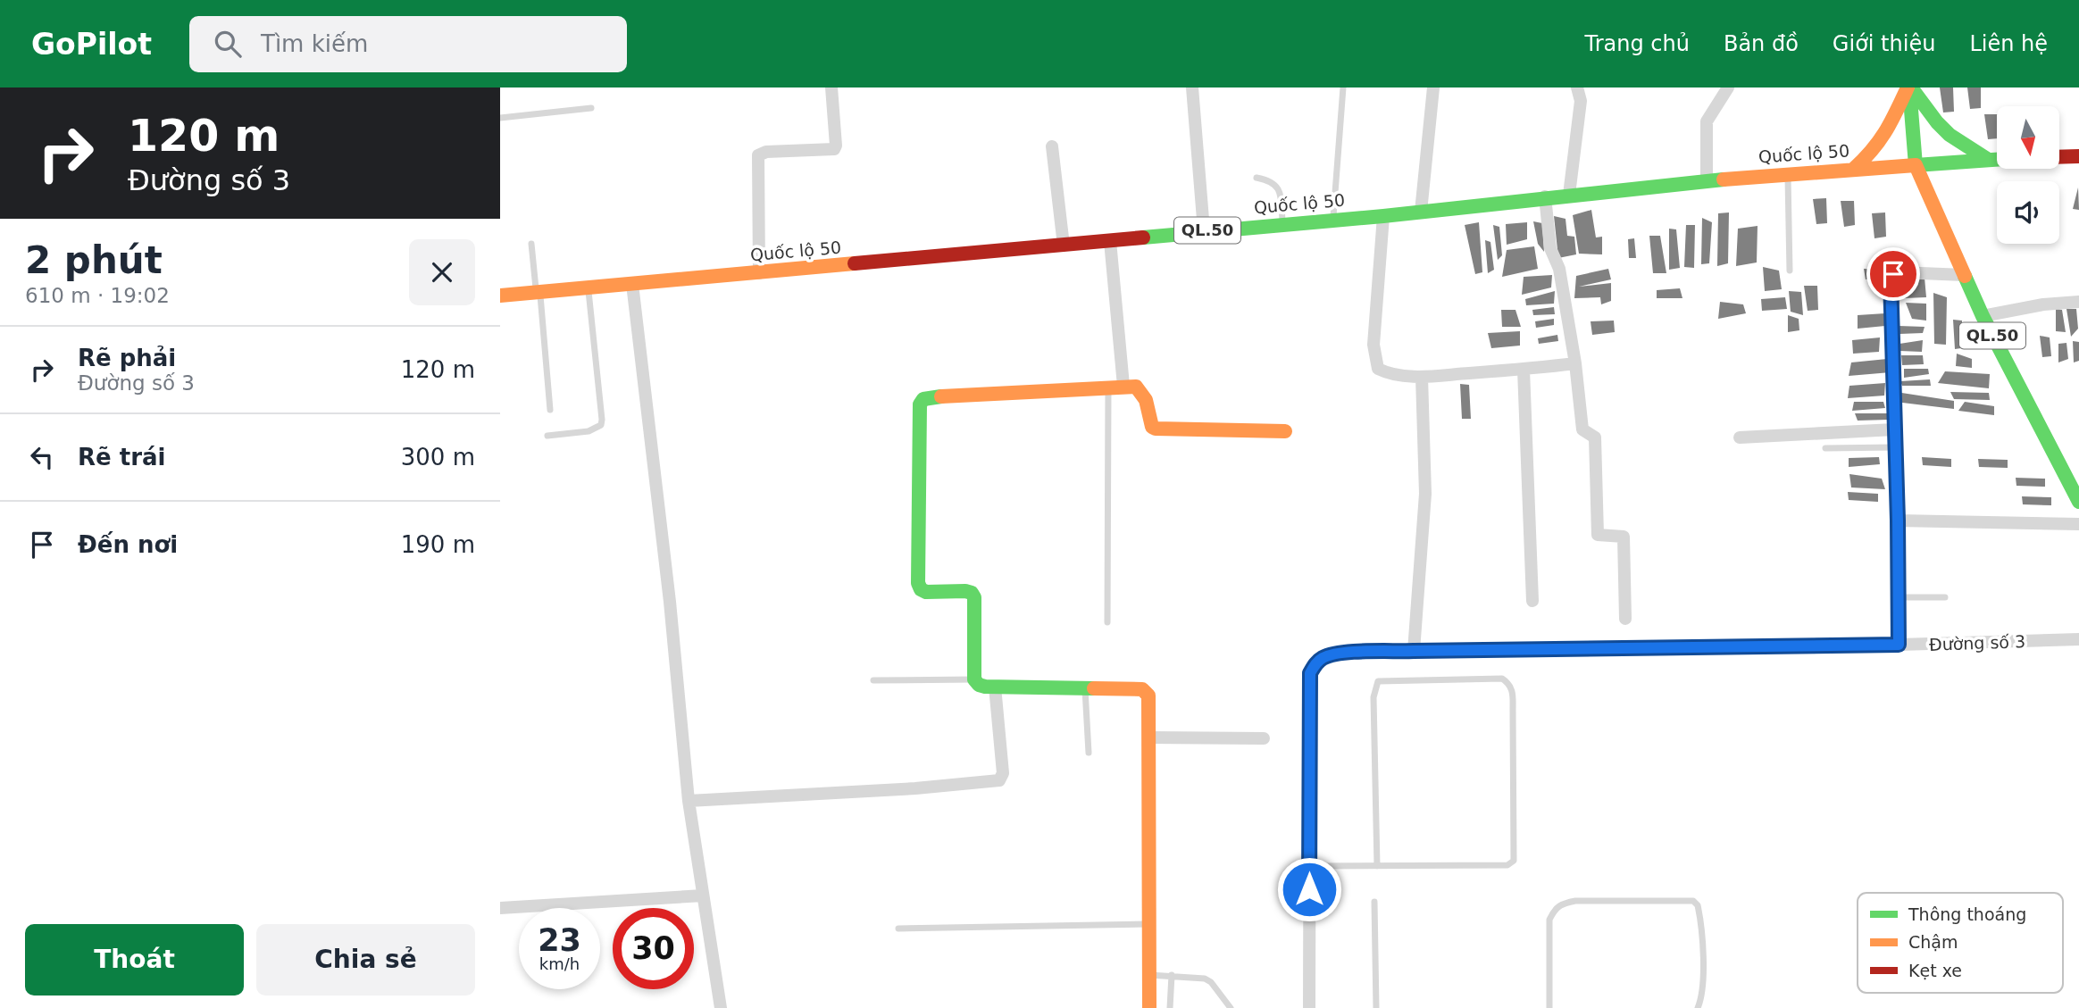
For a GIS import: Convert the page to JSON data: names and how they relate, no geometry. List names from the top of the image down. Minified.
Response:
{"streets":{"main road":["Quốc lộ 50","QL.50"],"street":["Đường số 3"]},"crossings":[["Quốc lộ 50","QL.50"]],"legend":["Thông thoáng","Chậm","Kẹt xe"],"north":"bottom","page":{"header":"GoPilot","search":"Tìm kiếm","nav":["Trang chủ","Bản đồ","Giới thiệu","Liên hệ"],"turn":["120 m","Đường số 3"],"heading":["2 phút","610 m · 19:02"],"list":[{"name":"Rẽ phải","note":"Đường số 3","value":"120 m"},{"name":"Rẽ trái","value":"300 m"},{"name":"Đến nơi","value":"190 m"}],"speed":"23 km/h","limit":"30","buttons":["Thoát","Chia sẻ"]}}
